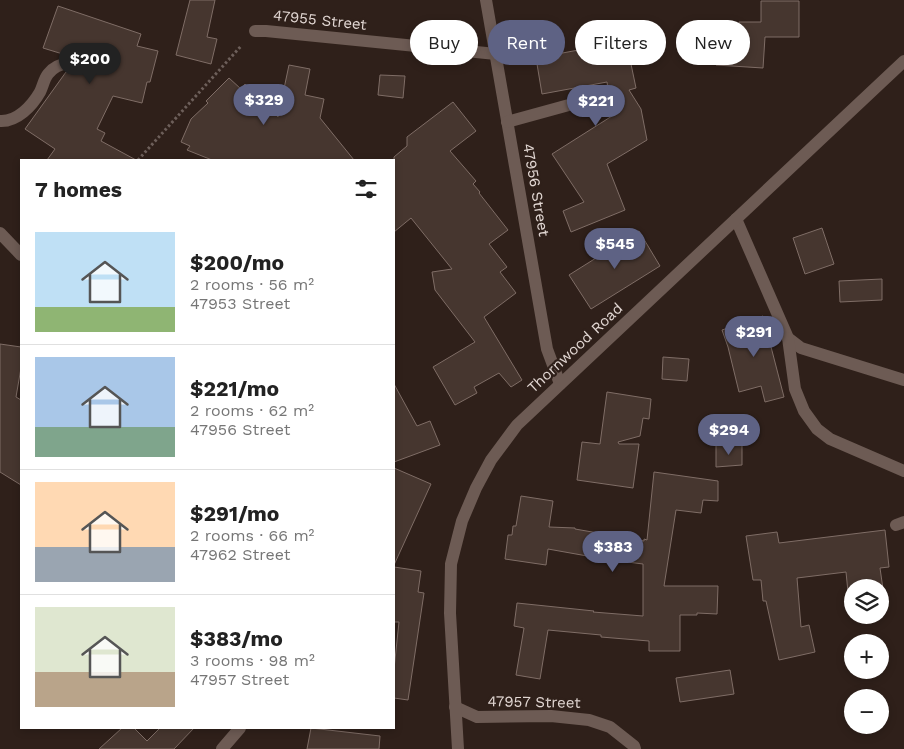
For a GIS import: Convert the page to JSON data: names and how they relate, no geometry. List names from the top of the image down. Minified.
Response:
{"streets":{"street":["47955 Street","47956 Street","Thornwood Road","47957 Street"]},"crossings":[["47956 Street","Thornwood Road"],["Thornwood Road","47957 Street"]],"page":{"chip":["Buy","Rent","Filters","New"],"price":["$200","$329","$221","$545","$291","$294","$383"],"heading":"7 homes","list":[{"name":"$200/mo","note":"2 rooms · 56 m² · 47953 Street"},{"name":"$221/mo","note":"2 rooms · 62 m² · 47956 Street"},{"name":"$291/mo","note":"2 rooms · 66 m² · 47962 Street"},{"name":"$383/mo","note":"3 rooms · 98 m² · 47957 Street"}],"map_buttons":["+","−"]}}
